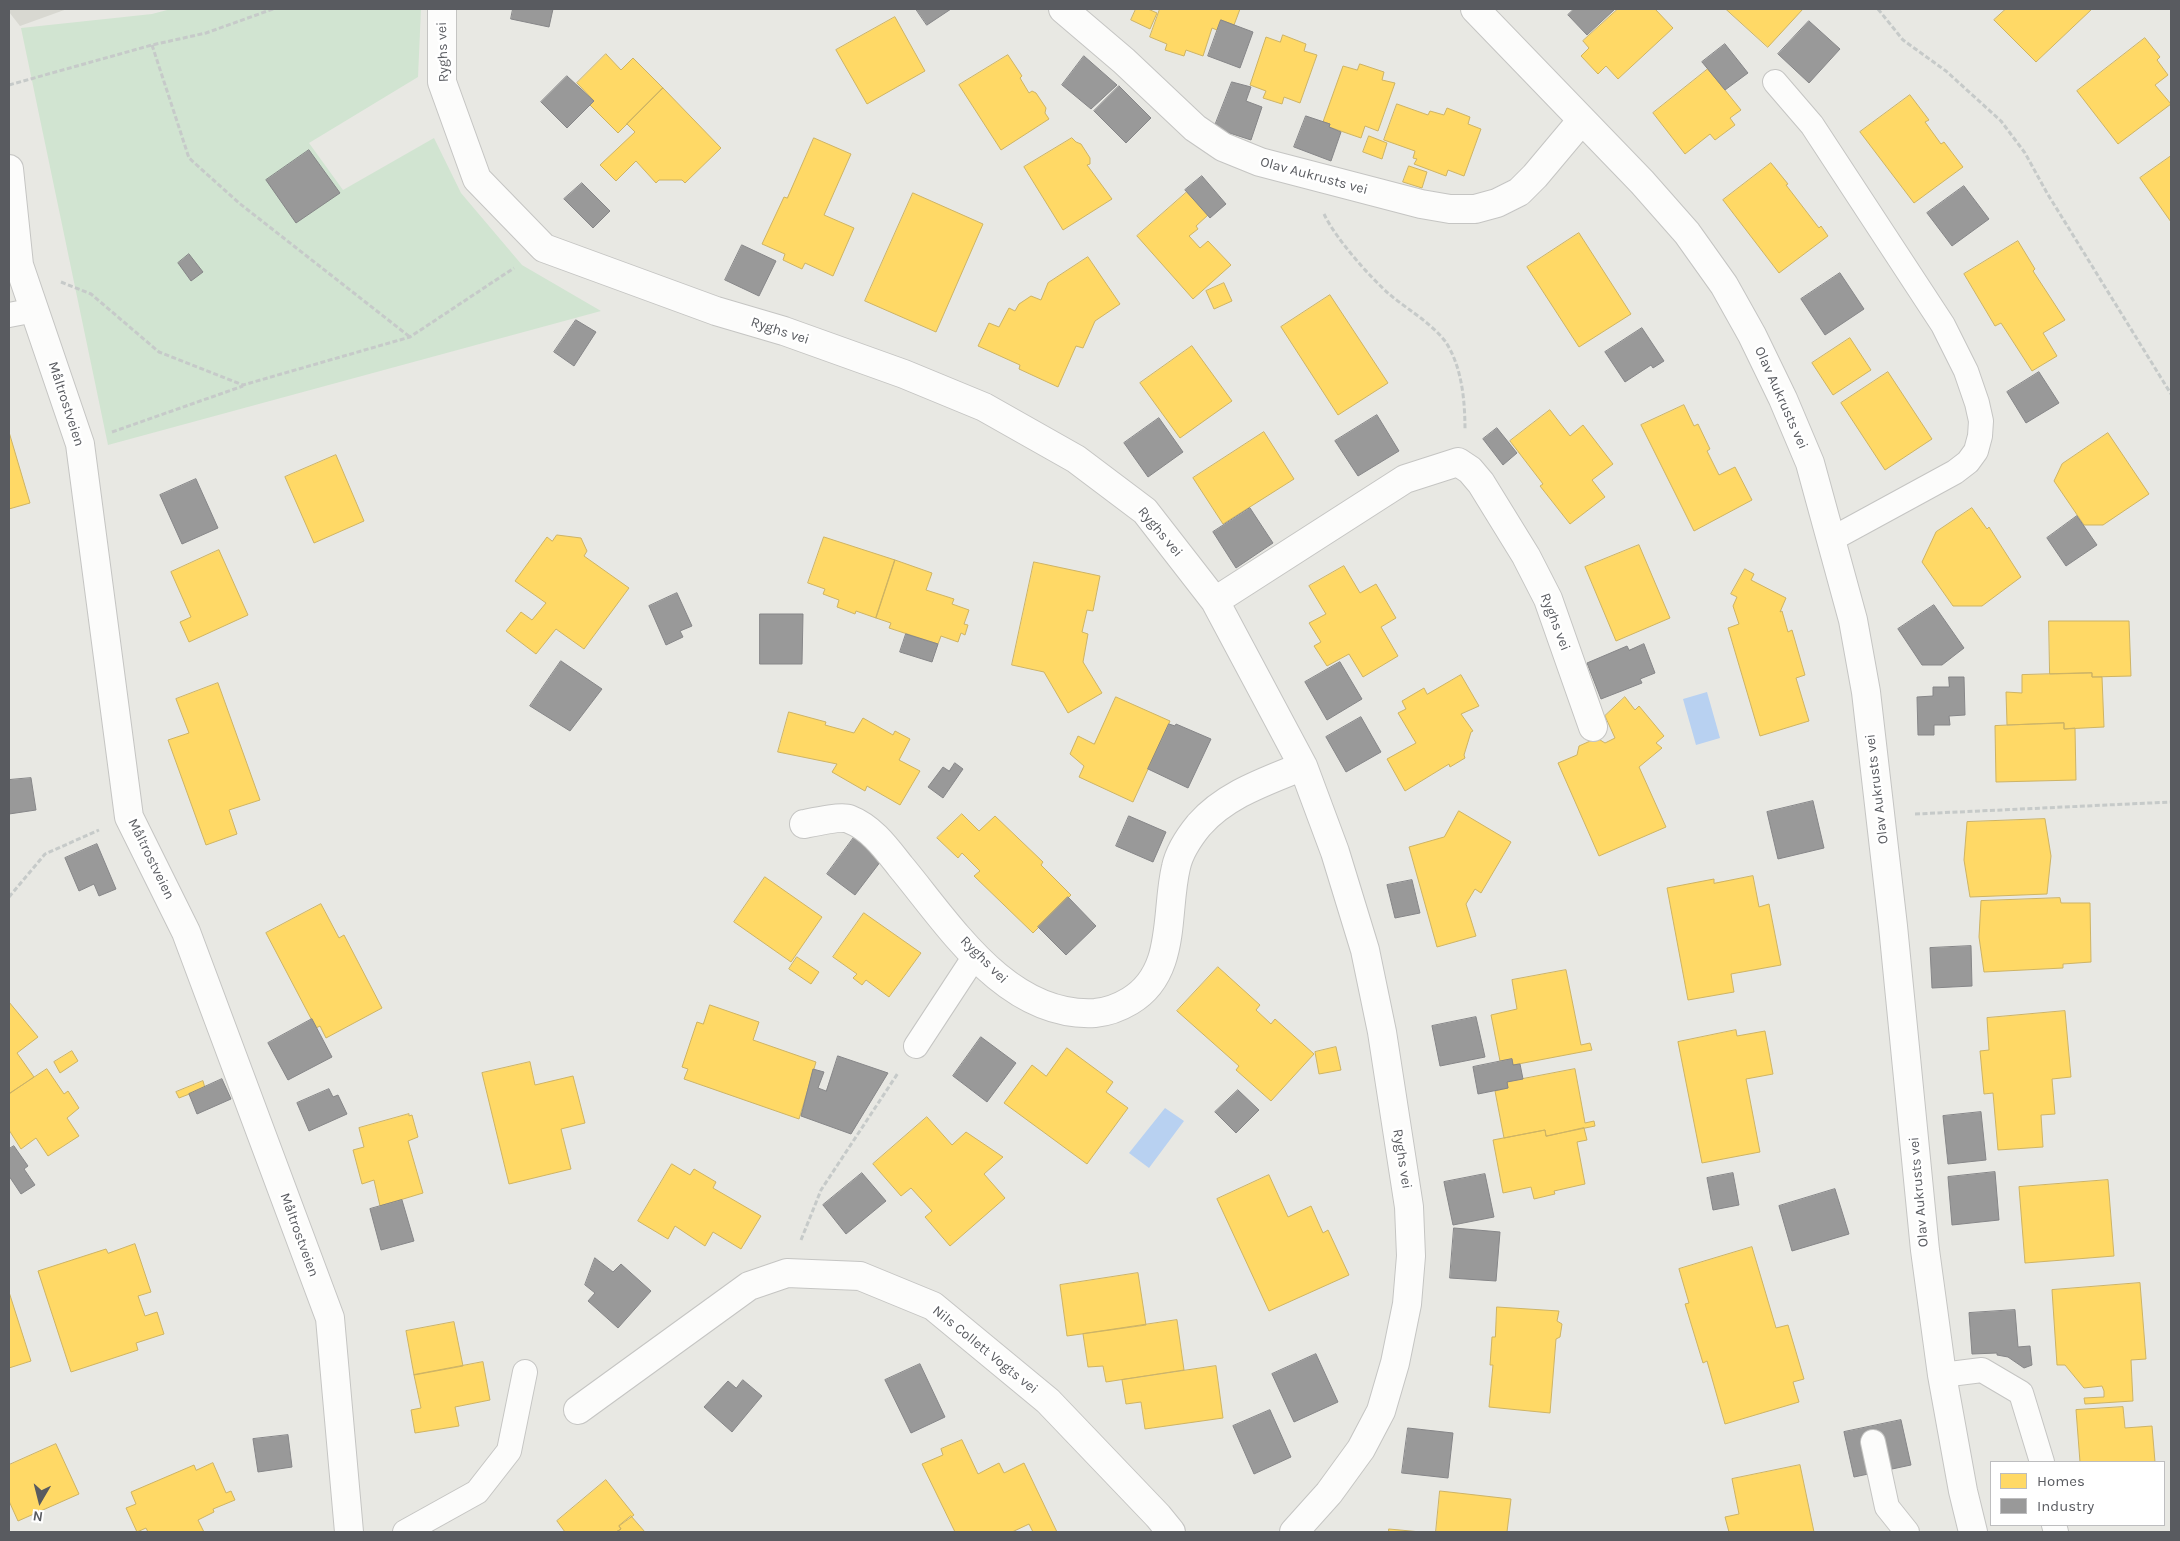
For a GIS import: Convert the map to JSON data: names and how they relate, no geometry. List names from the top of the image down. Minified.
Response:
{"streets":{"street":["Ryghs vei","Olav Aukrusts vei","Måltrostveien","Nils Collett Vogts vei"]},"legend":["Homes","Industry"],"north":"bottom"}
